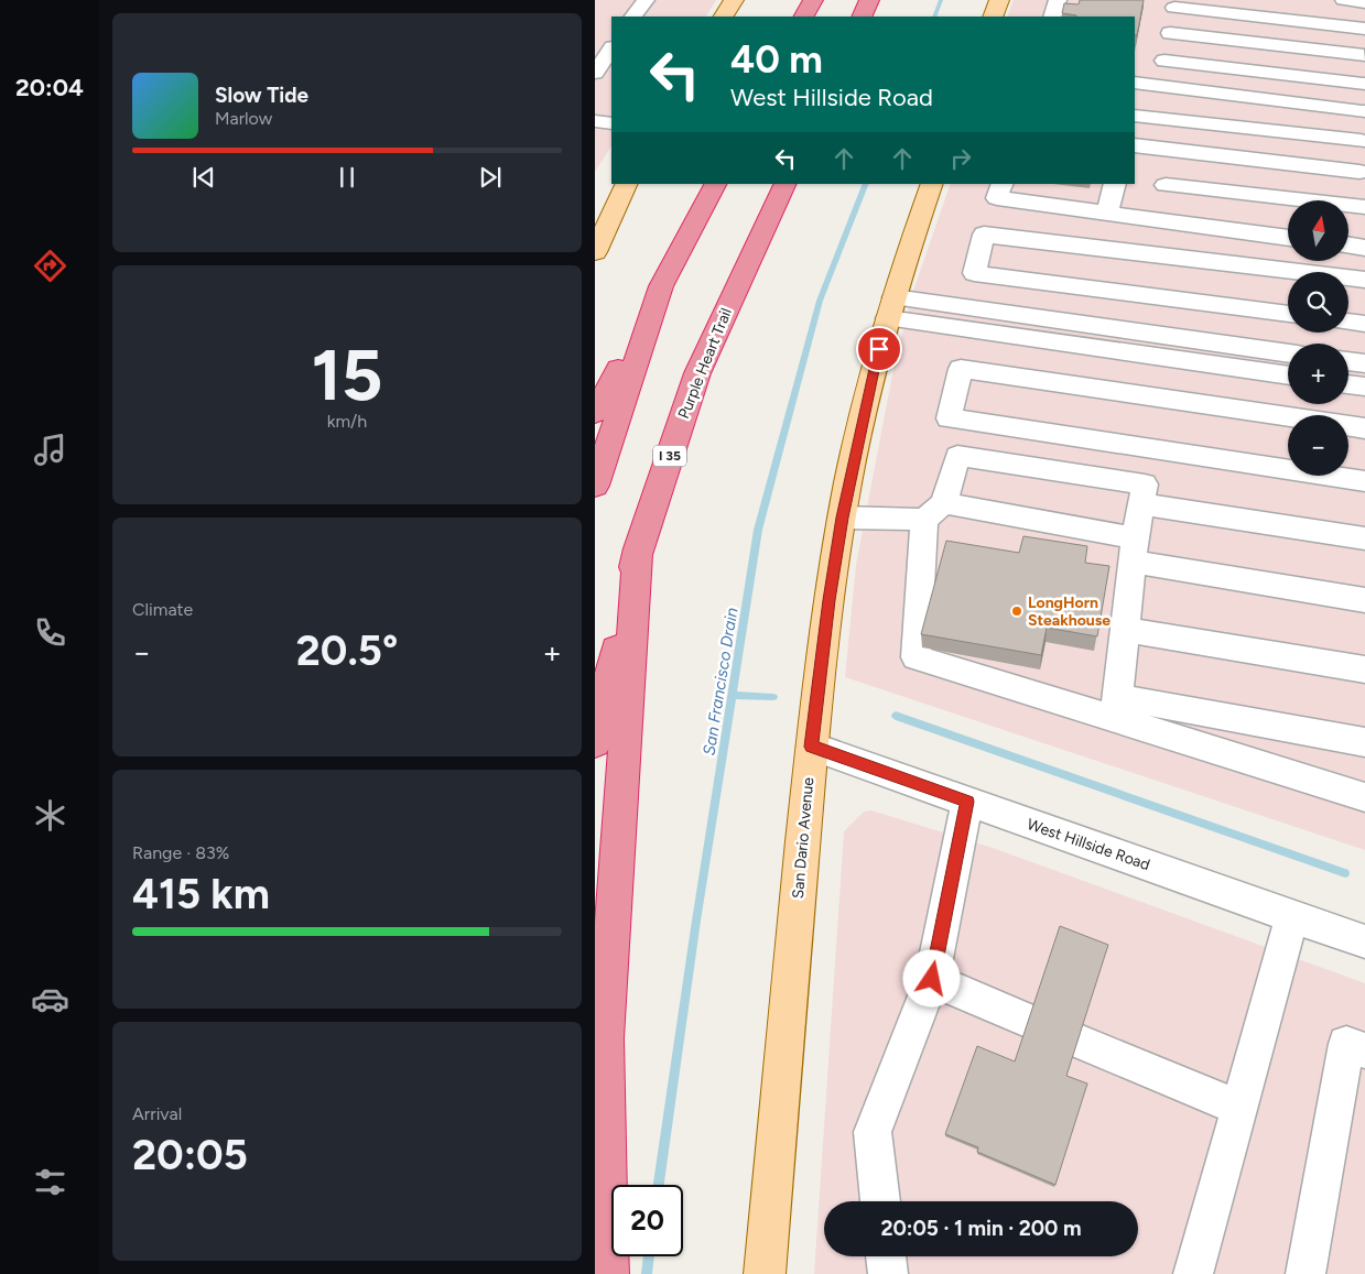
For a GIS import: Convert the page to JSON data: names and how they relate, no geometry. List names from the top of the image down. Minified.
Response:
{"streets":{"highway":["Purple Heart Trail","I 35"],"main road":["San Dario Avenue"],"street":["West Hillside Road"]},"crossings":[["San Dario Avenue","West Hillside Road"]],"water":["San Francisco Drain"],"places":["LongHorn Steakhouse"],"north":"top","page":{"tabs":"20:04","turn":["40 m","West Hillside Road"],"song":["Slow Tide","Marlow"],"map_buttons":["+","−"],"tile":[["15","km/h"],"Climate",["Range · 83%","415 km"],["Arrival","20:05"]],"heat":["−","20.5°","+"],"limit":"20","trip":"20:05 · 1 min · 200 m"}}
